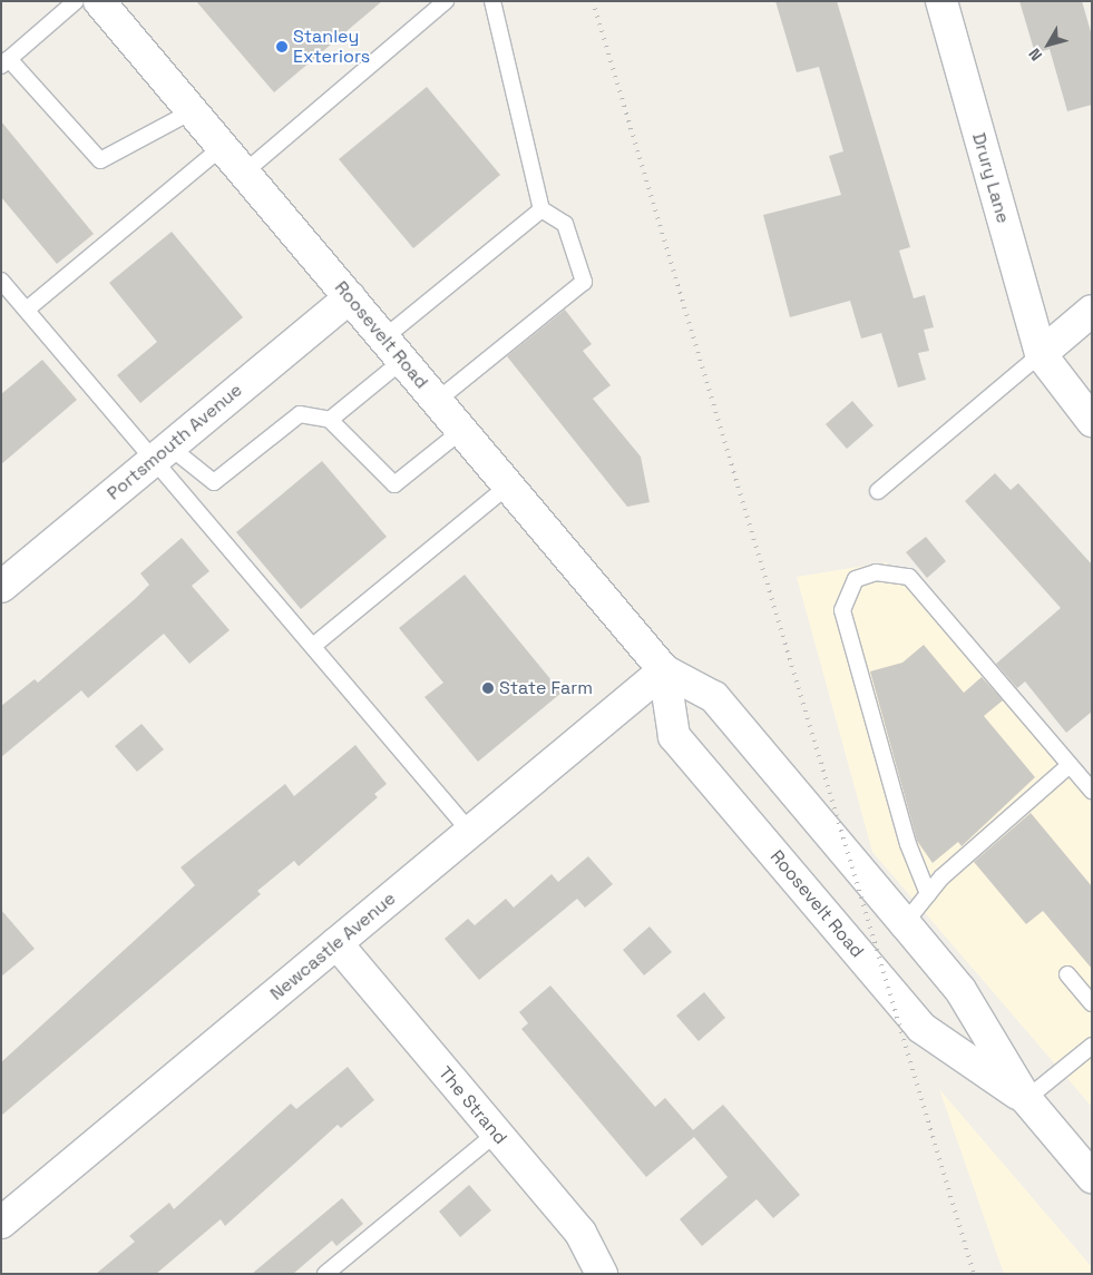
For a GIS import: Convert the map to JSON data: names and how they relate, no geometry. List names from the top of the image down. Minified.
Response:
{"streets":{"street":["Drury Lane","Roosevelt Road","Portsmouth Avenue","Newcastle Avenue","The Strand"]},"crossings":[["Roosevelt Road","Portsmouth Avenue"],["Roosevelt Road","Newcastle Avenue"],["Newcastle Avenue","The Strand"]],"places":["Stanley Exteriors","State Farm"],"north":"bottom left"}
